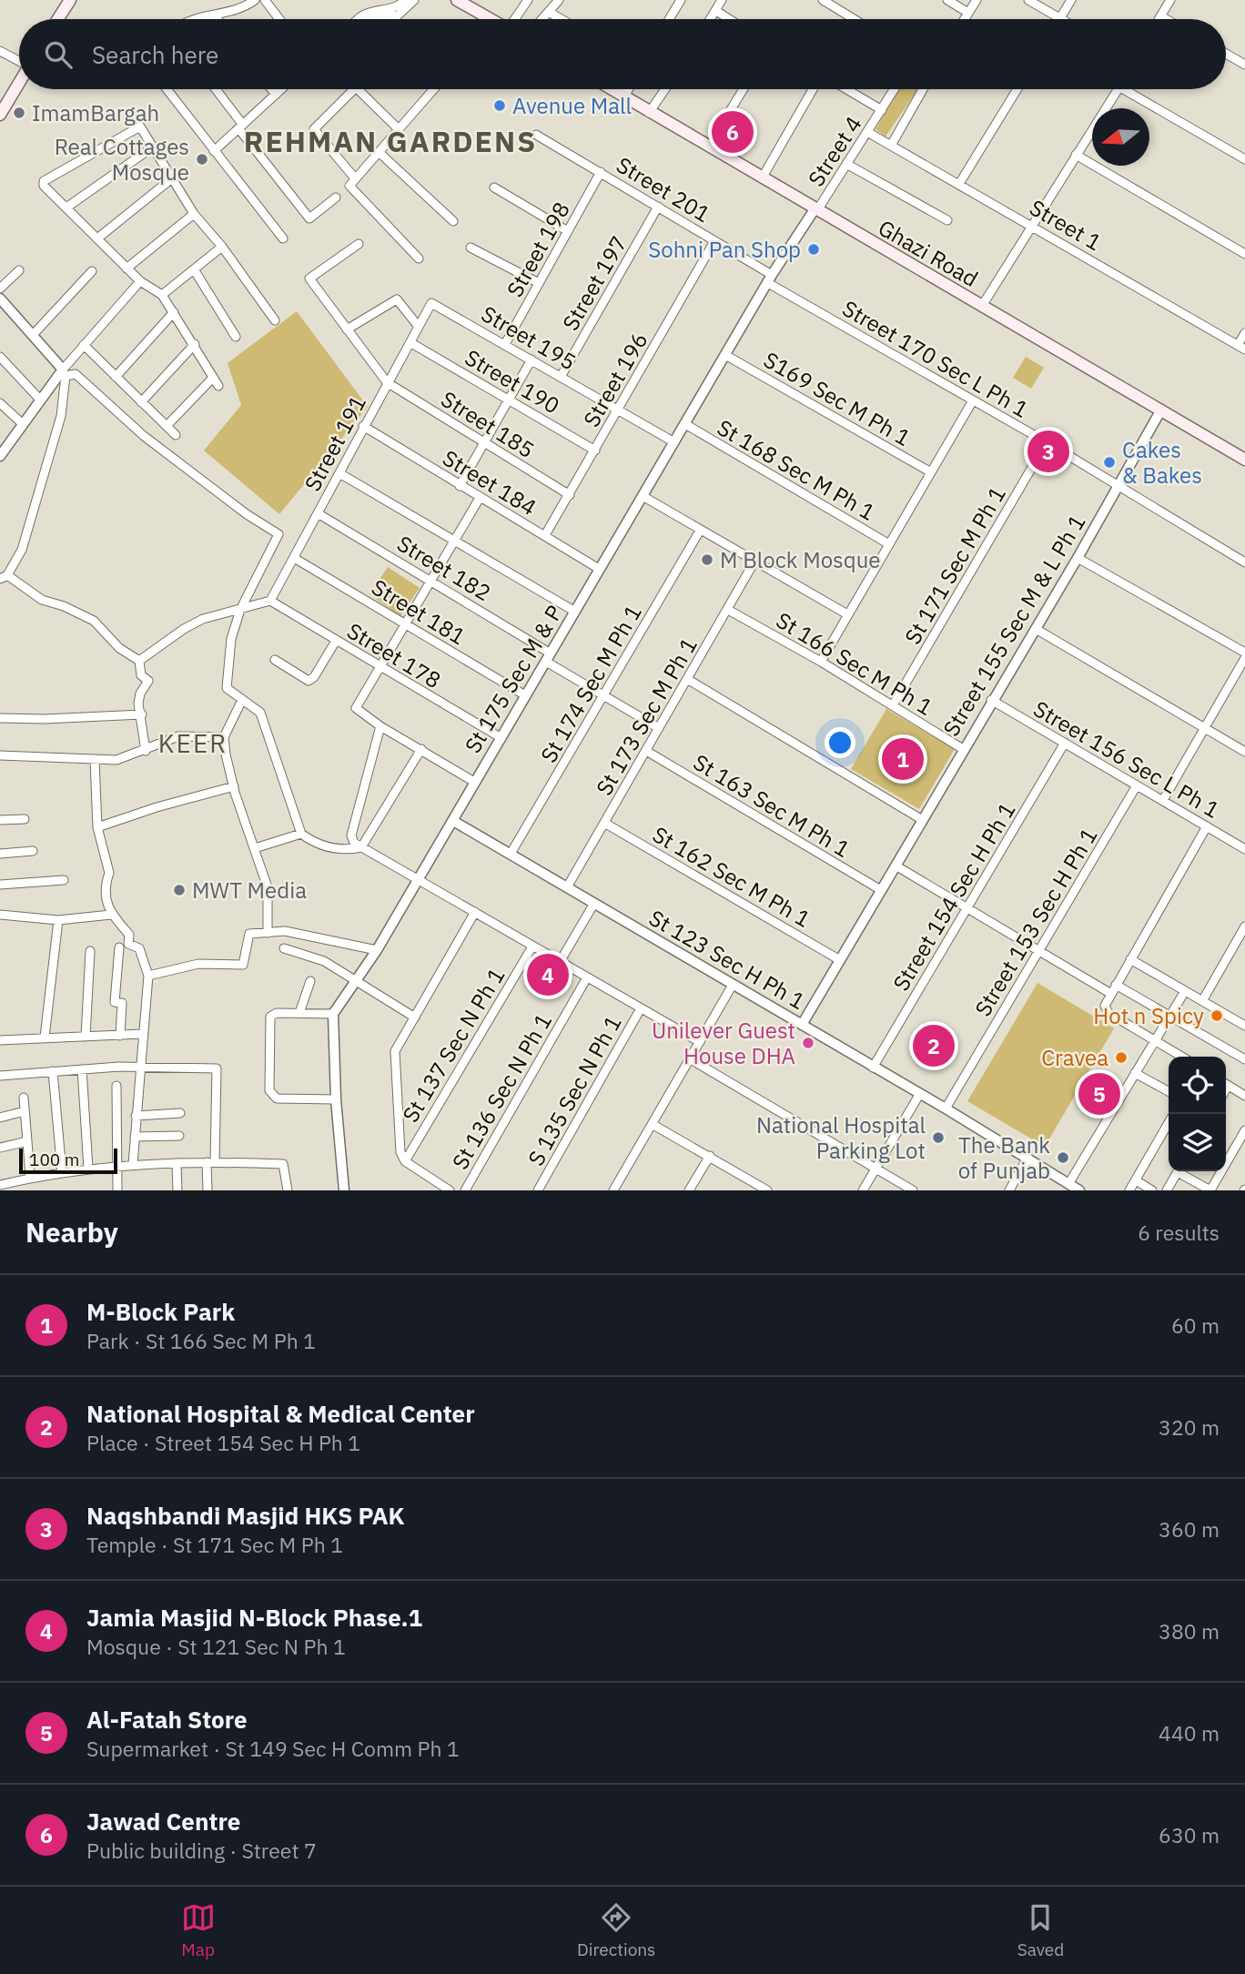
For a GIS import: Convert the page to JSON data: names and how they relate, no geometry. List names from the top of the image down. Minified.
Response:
{"streets":{"main road":["Ghazi Road"],"street":["Street 4","Street 201","Street 1","Street 198","Street 197","Street 195","Street 170 Sec L Ph 1","Street 196","Street 190","S169 Sec M Ph 1","Street 185","Street 191","St 168 Sec M Ph 1","Street 184","St 171 Sec M Ph 1","Street 182","Street 181","Street 155 Sec M & L Ph 1","Street 178","St 166 Sec M Ph 1","St 175 Sec M & P","St 174 Sec M Ph 1","St 173 Sec M Ph 1","Street 156 Sec L Ph 1","St 163 Sec M Ph 1","St 162 Sec M Ph 1","Street 154 Sec H Ph 1","Street 153 Sec H Ph 1","St 123 Sec H Ph 1","St 137 Sec N Ph 1","S 135 Sec N Ph 1","St 136 Sec N Ph 1"]},"crossings":[["Street 4","Street 1"],["Street 4","Ghazi Road"],["Street 4","St 175 Sec M & P"],["Street 201","Street 198"],["Street 201","Street 197"],["Street 201","Street 170 Sec L Ph 1"],["Street 201","Street 196"],["Street 201","St 175 Sec M & P"],["Street 198","Street 195"],["Ghazi Road","Street 155 Sec M & L Ph 1"],["Ghazi Road","St 175 Sec M & P"],["Street 197","Street 195"],["Street 195","Street 196"],["Street 195","Street 191"],["Street 195","St 175 Sec M & P"],["Street 170 Sec L Ph 1","St 171 Sec M Ph 1"],["Street 170 Sec L Ph 1","Street 155 Sec M & L Ph 1"],["Street 170 Sec L Ph 1","St 175 Sec M & P"],["Street 196","Street 190"],["Street 196","Street 185"],["Street 196","Street 184"],["Street 190","Street 191"],["S169 Sec M Ph 1","St 175 Sec M & P"],["Street 185","Street 191"],["Street 191","Street 184"],["Street 191","Street 182"],["Street 191","Street 181"],["Street 191","Street 178"],["St 168 Sec M Ph 1","St 175 Sec M & P"],["Street 184","St 175 Sec M & P"],["St 171 Sec M Ph 1","St 166 Sec M Ph 1"],["Street 182","St 175 Sec M & P"],["Street 182","St 174 Sec M Ph 1"],["Street 182","St 173 Sec M Ph 1"],["Street 181","St 175 Sec M & P"],["Street 155 Sec M & L Ph 1","St 166 Sec M Ph 1"],["Street 155 Sec M & L Ph 1","Street 156 Sec L Ph 1"],["Street 155 Sec M & L Ph 1","St 163 Sec M Ph 1"],["Street 155 Sec M & L Ph 1","St 162 Sec M Ph 1"],["Street 155 Sec M & L Ph 1","St 123 Sec H Ph 1"],["Street 178","St 175 Sec M & P"],["St 166 Sec M Ph 1","St 173 Sec M Ph 1"],["St 175 Sec M & P","St 123 Sec H Ph 1"],["St 174 Sec M Ph 1","St 123 Sec H Ph 1"],["St 173 Sec M Ph 1","St 163 Sec M Ph 1"],["St 173 Sec M Ph 1","St 162 Sec M Ph 1"],["St 173 Sec M Ph 1","St 123 Sec H Ph 1"],["Street 156 Sec L Ph 1","Street 154 Sec H Ph 1"],["Street 156 Sec L Ph 1","Street 153 Sec H Ph 1"],["Street 154 Sec H Ph 1","St 123 Sec H Ph 1"],["Street 153 Sec H Ph 1","St 123 Sec H Ph 1"]],"districts":["REHMAN GARDENS","KEER"],"places":["Avenue Mall","ImamBargah","Real Cottages Mosque","Sohni Pan Shop","Cakes & Bakes","M Block Mosque","MWT Media","Hot n Spicy","Unilever Guest House DHA","Cravea","National Hospital Parking Lot","The Bank of Punjab"],"scale_bar":"100 m","north":"left","page":{"search":"Search here","pins":["6","3","1","4","2","5"],"scale":"100 m","heading":["Nearby","6 results"],"list":[{"mark":"1","name":"M-Block Park","note":"Park · St 166 Sec M Ph 1","value":"60 m"},{"mark":"2","name":"National Hospital & Medical Center","note":"Place · Street 154 Sec H Ph 1","value":"320 m"},{"mark":"3","name":"Naqshbandi Masjid HKS PAK","note":"Temple · St 171 Sec M Ph 1","value":"360 m"},{"mark":"4","name":"Jamia Masjid N-Block Phase.1","note":"Mosque · St 121 Sec N Ph 1","value":"380 m"},{"mark":"5","name":"Al-Fatah Store","note":"Supermarket · St 149 Sec H Comm Ph 1","value":"440 m"},{"mark":"6","name":"Jawad Centre","note":"Public building · Street 7","value":"630 m"}],"nav":["Map","Directions","Saved"]}}
